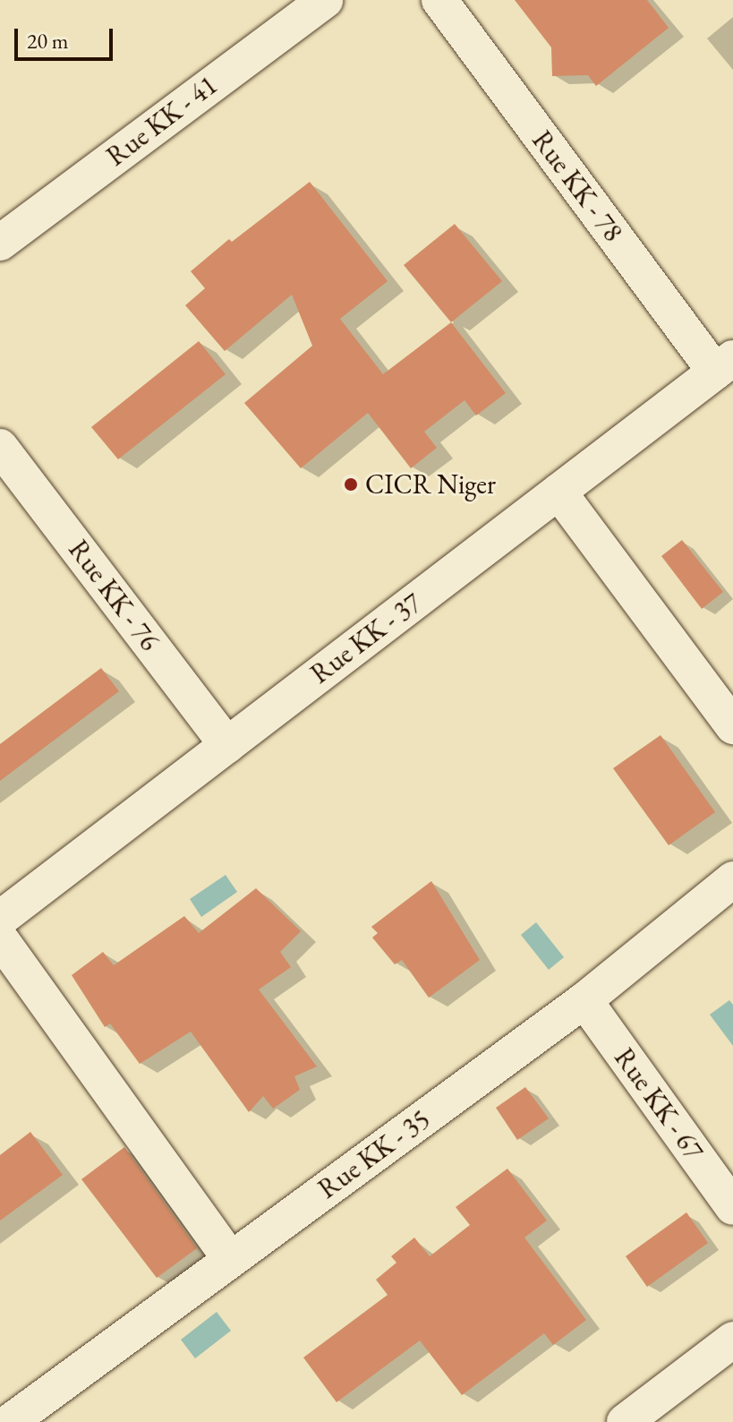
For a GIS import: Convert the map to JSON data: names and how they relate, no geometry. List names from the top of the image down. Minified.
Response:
{"streets":{"street":["Rue KK - 41","Rue KK - 78","Rue KK - 76","Rue KK - 37","Rue KK - 67","Rue KK - 35"]},"crossings":[["Rue KK - 78","Rue KK - 37"],["Rue KK - 76","Rue KK - 37"],["Rue KK - 67","Rue KK - 35"]],"places":["CICR Niger"],"scale_bar":"20 m"}
